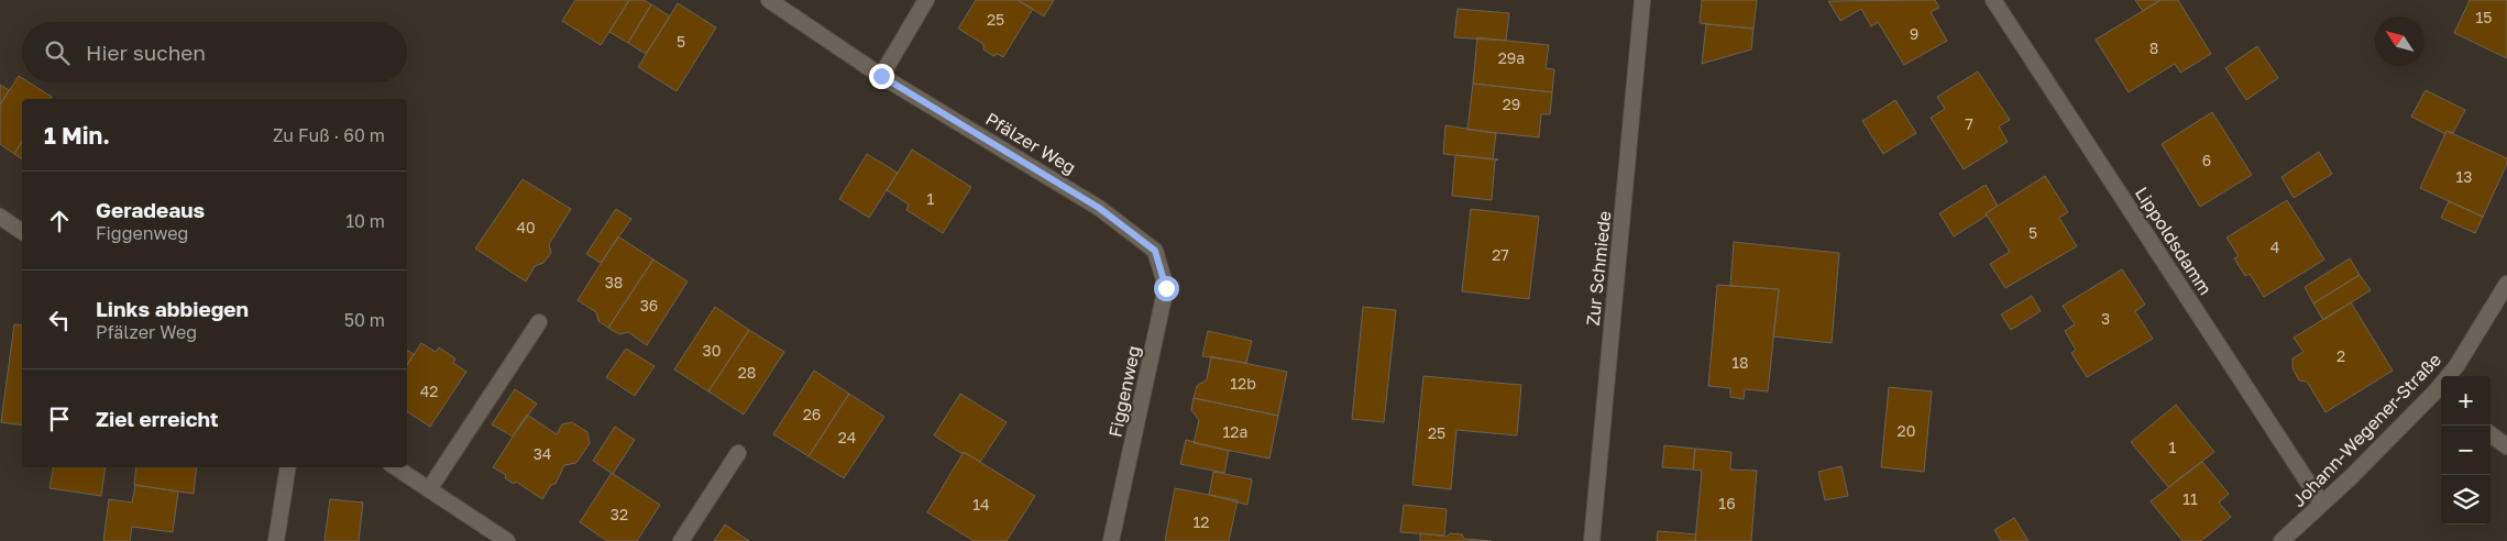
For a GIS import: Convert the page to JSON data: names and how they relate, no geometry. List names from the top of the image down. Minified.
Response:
{"streets":{"street":["Pfälzer Weg","Lippoldsdamm","Zur Schmiede","Figgenweg","Johann-Wegener-Straße"]},"crossings":[["Pfälzer Weg","Figgenweg"],["Lippoldsdamm","Johann-Wegener-Straße"]],"house_numbers":["15","25","9","5","8","29a","29","7","6","13","1","40","5","4","27","38","36","3","30","2","18","28","12b","42","26","20","12a","25","24","1","34","11","16","14","32","12"],"north":"top left","page":{"search":"Hier suchen","heading":["1 Min.","Zu Fuß · 60 m"],"list":[["Geradeaus","Figgenweg","10 m"],["Links abbiegen","Pfälzer Weg","50 m"],"Ziel erreicht"],"map_buttons":["+","−"]}}
